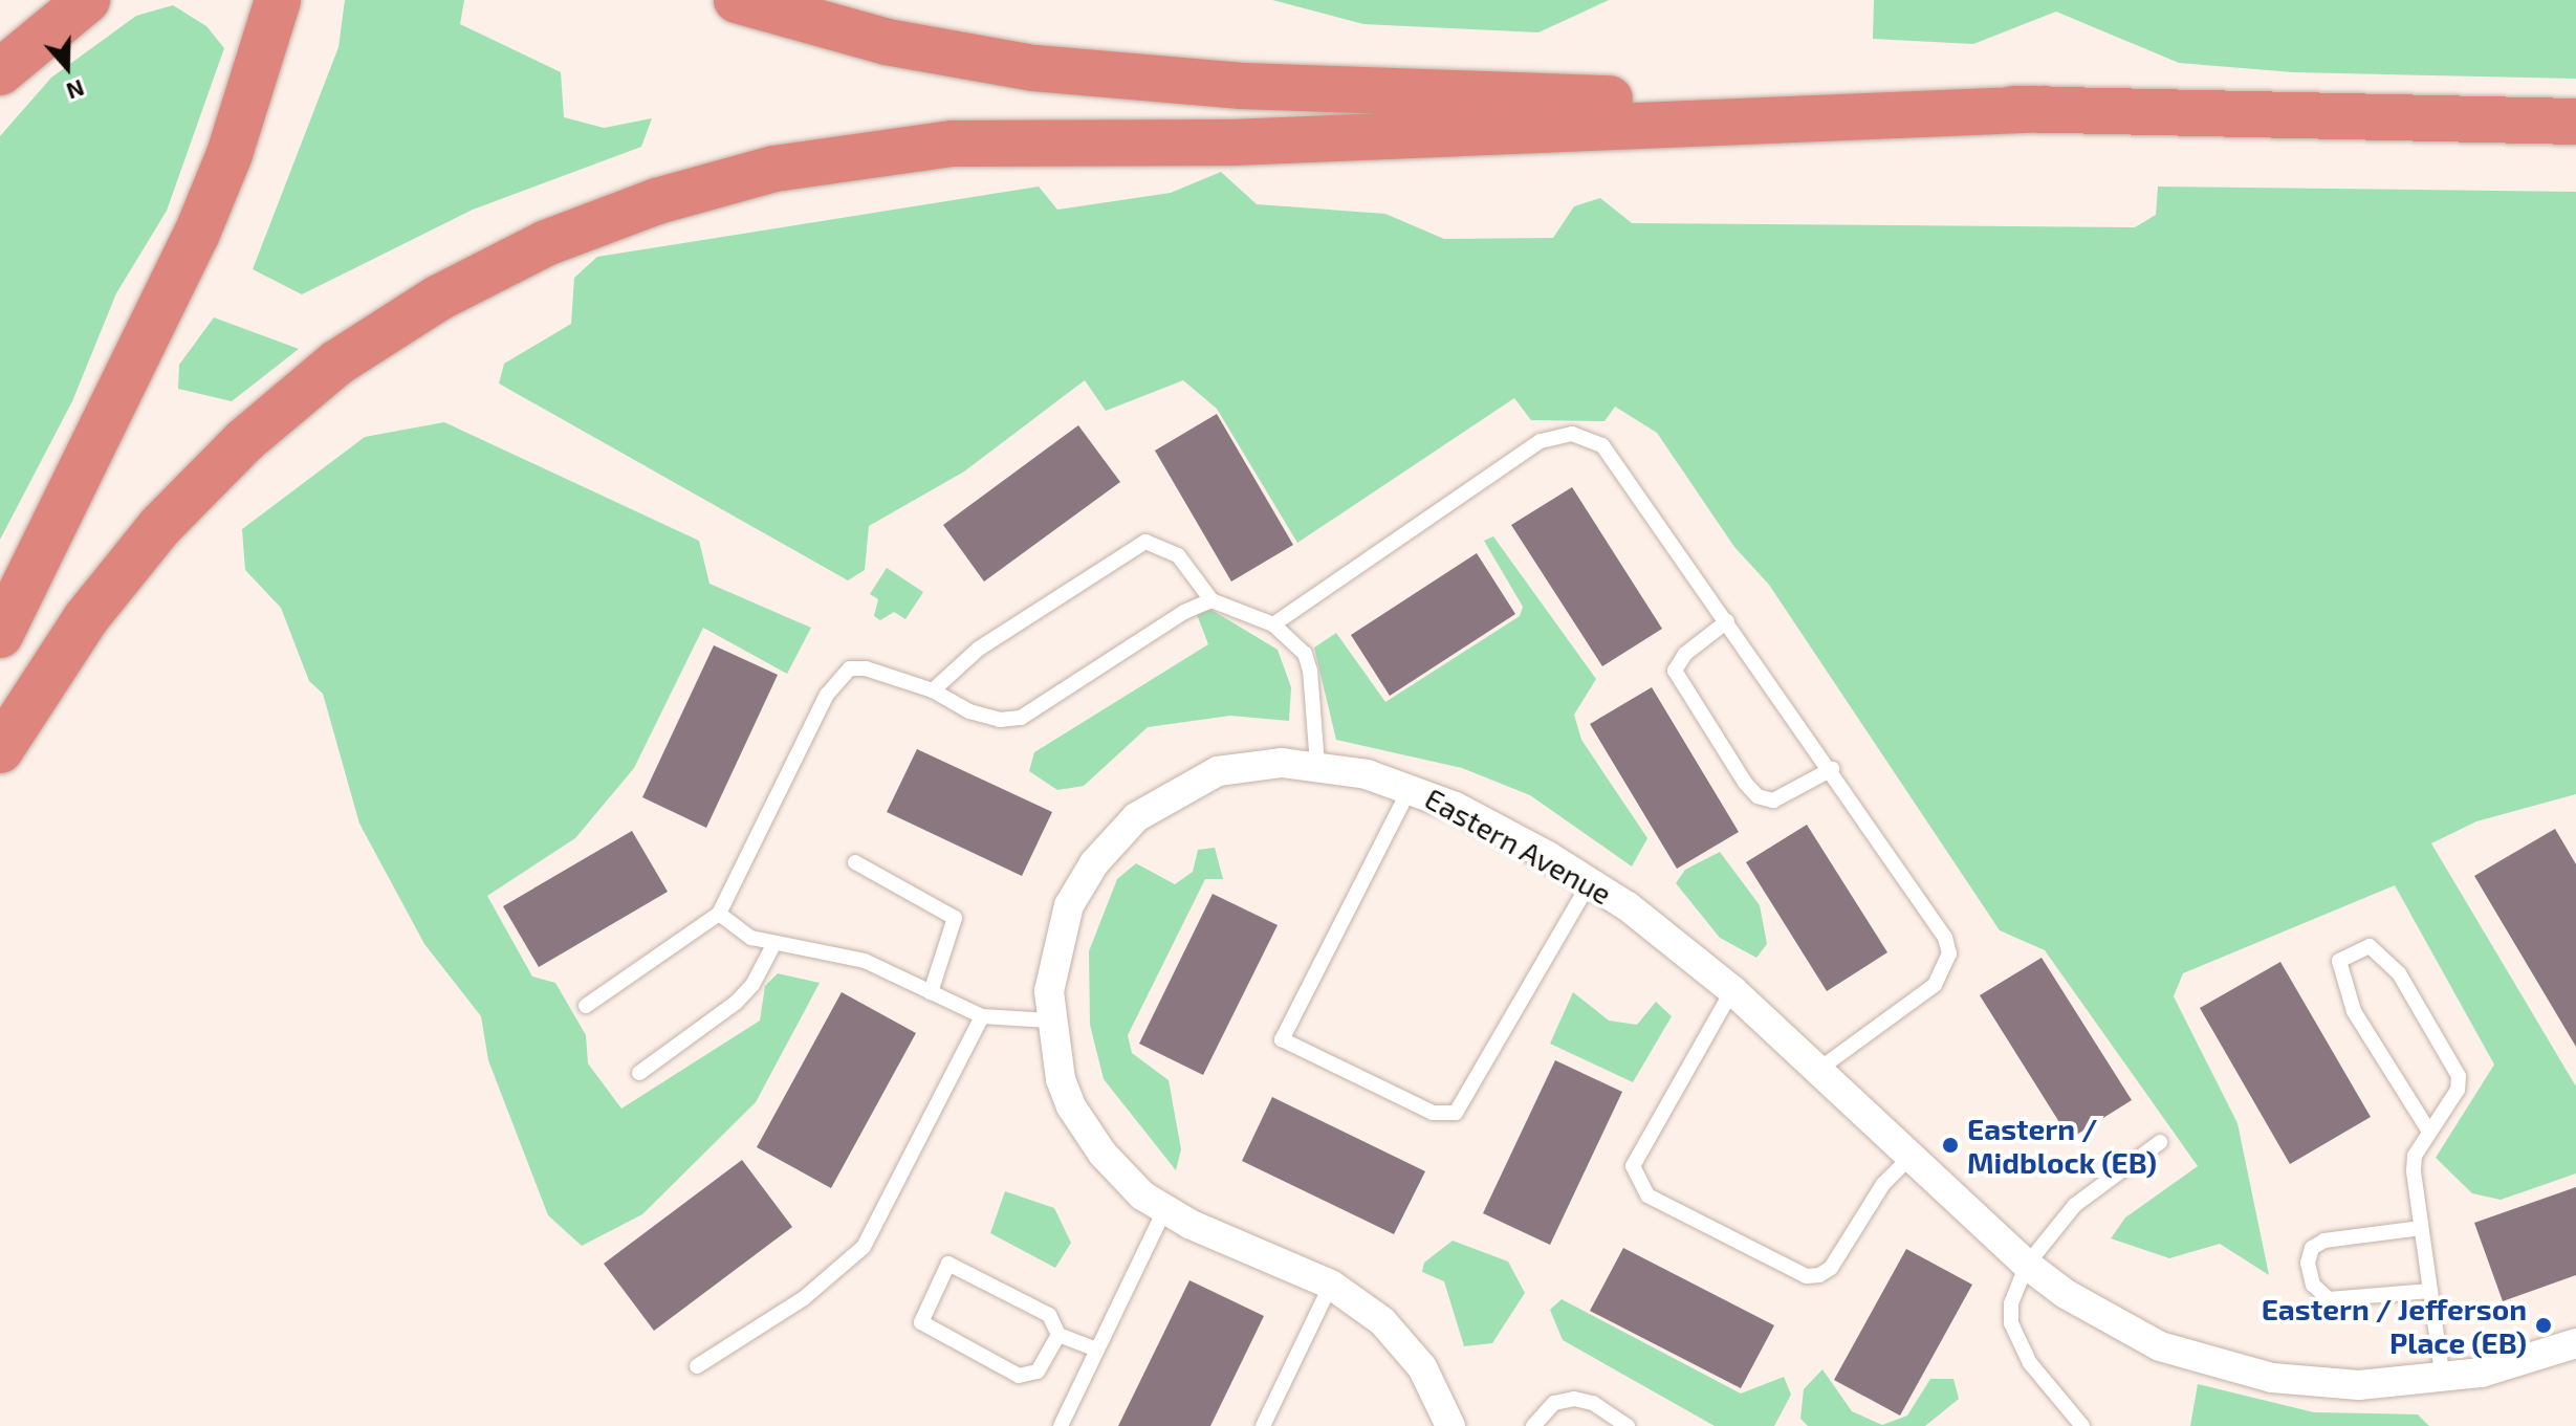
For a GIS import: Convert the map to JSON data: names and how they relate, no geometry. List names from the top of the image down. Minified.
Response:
{"streets":{"street":["Eastern Avenue"]},"places":["Eastern / Midblock (EB)","Eastern / Jefferson Place (EB)"],"north":"bottom"}
